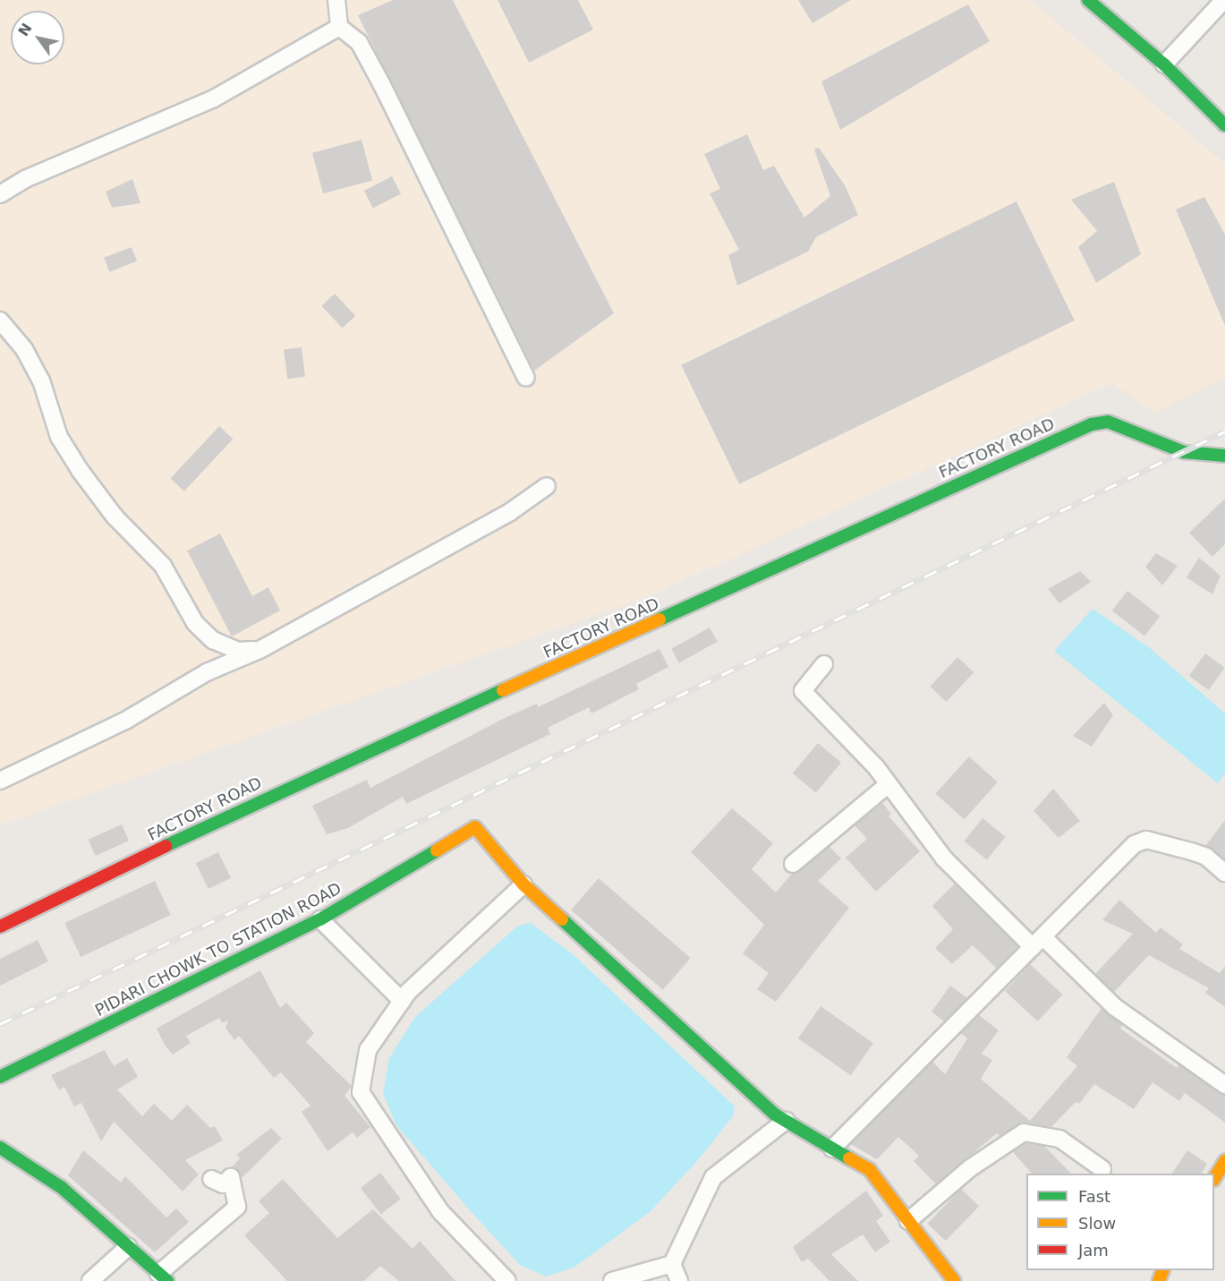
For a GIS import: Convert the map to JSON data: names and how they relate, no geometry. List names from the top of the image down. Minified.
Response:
{"streets":{"main road":["FACTORY ROAD","PIDARI CHOWK TO STATION ROAD"]},"legend":["Fast","Slow","Jam"],"north":"top left"}
